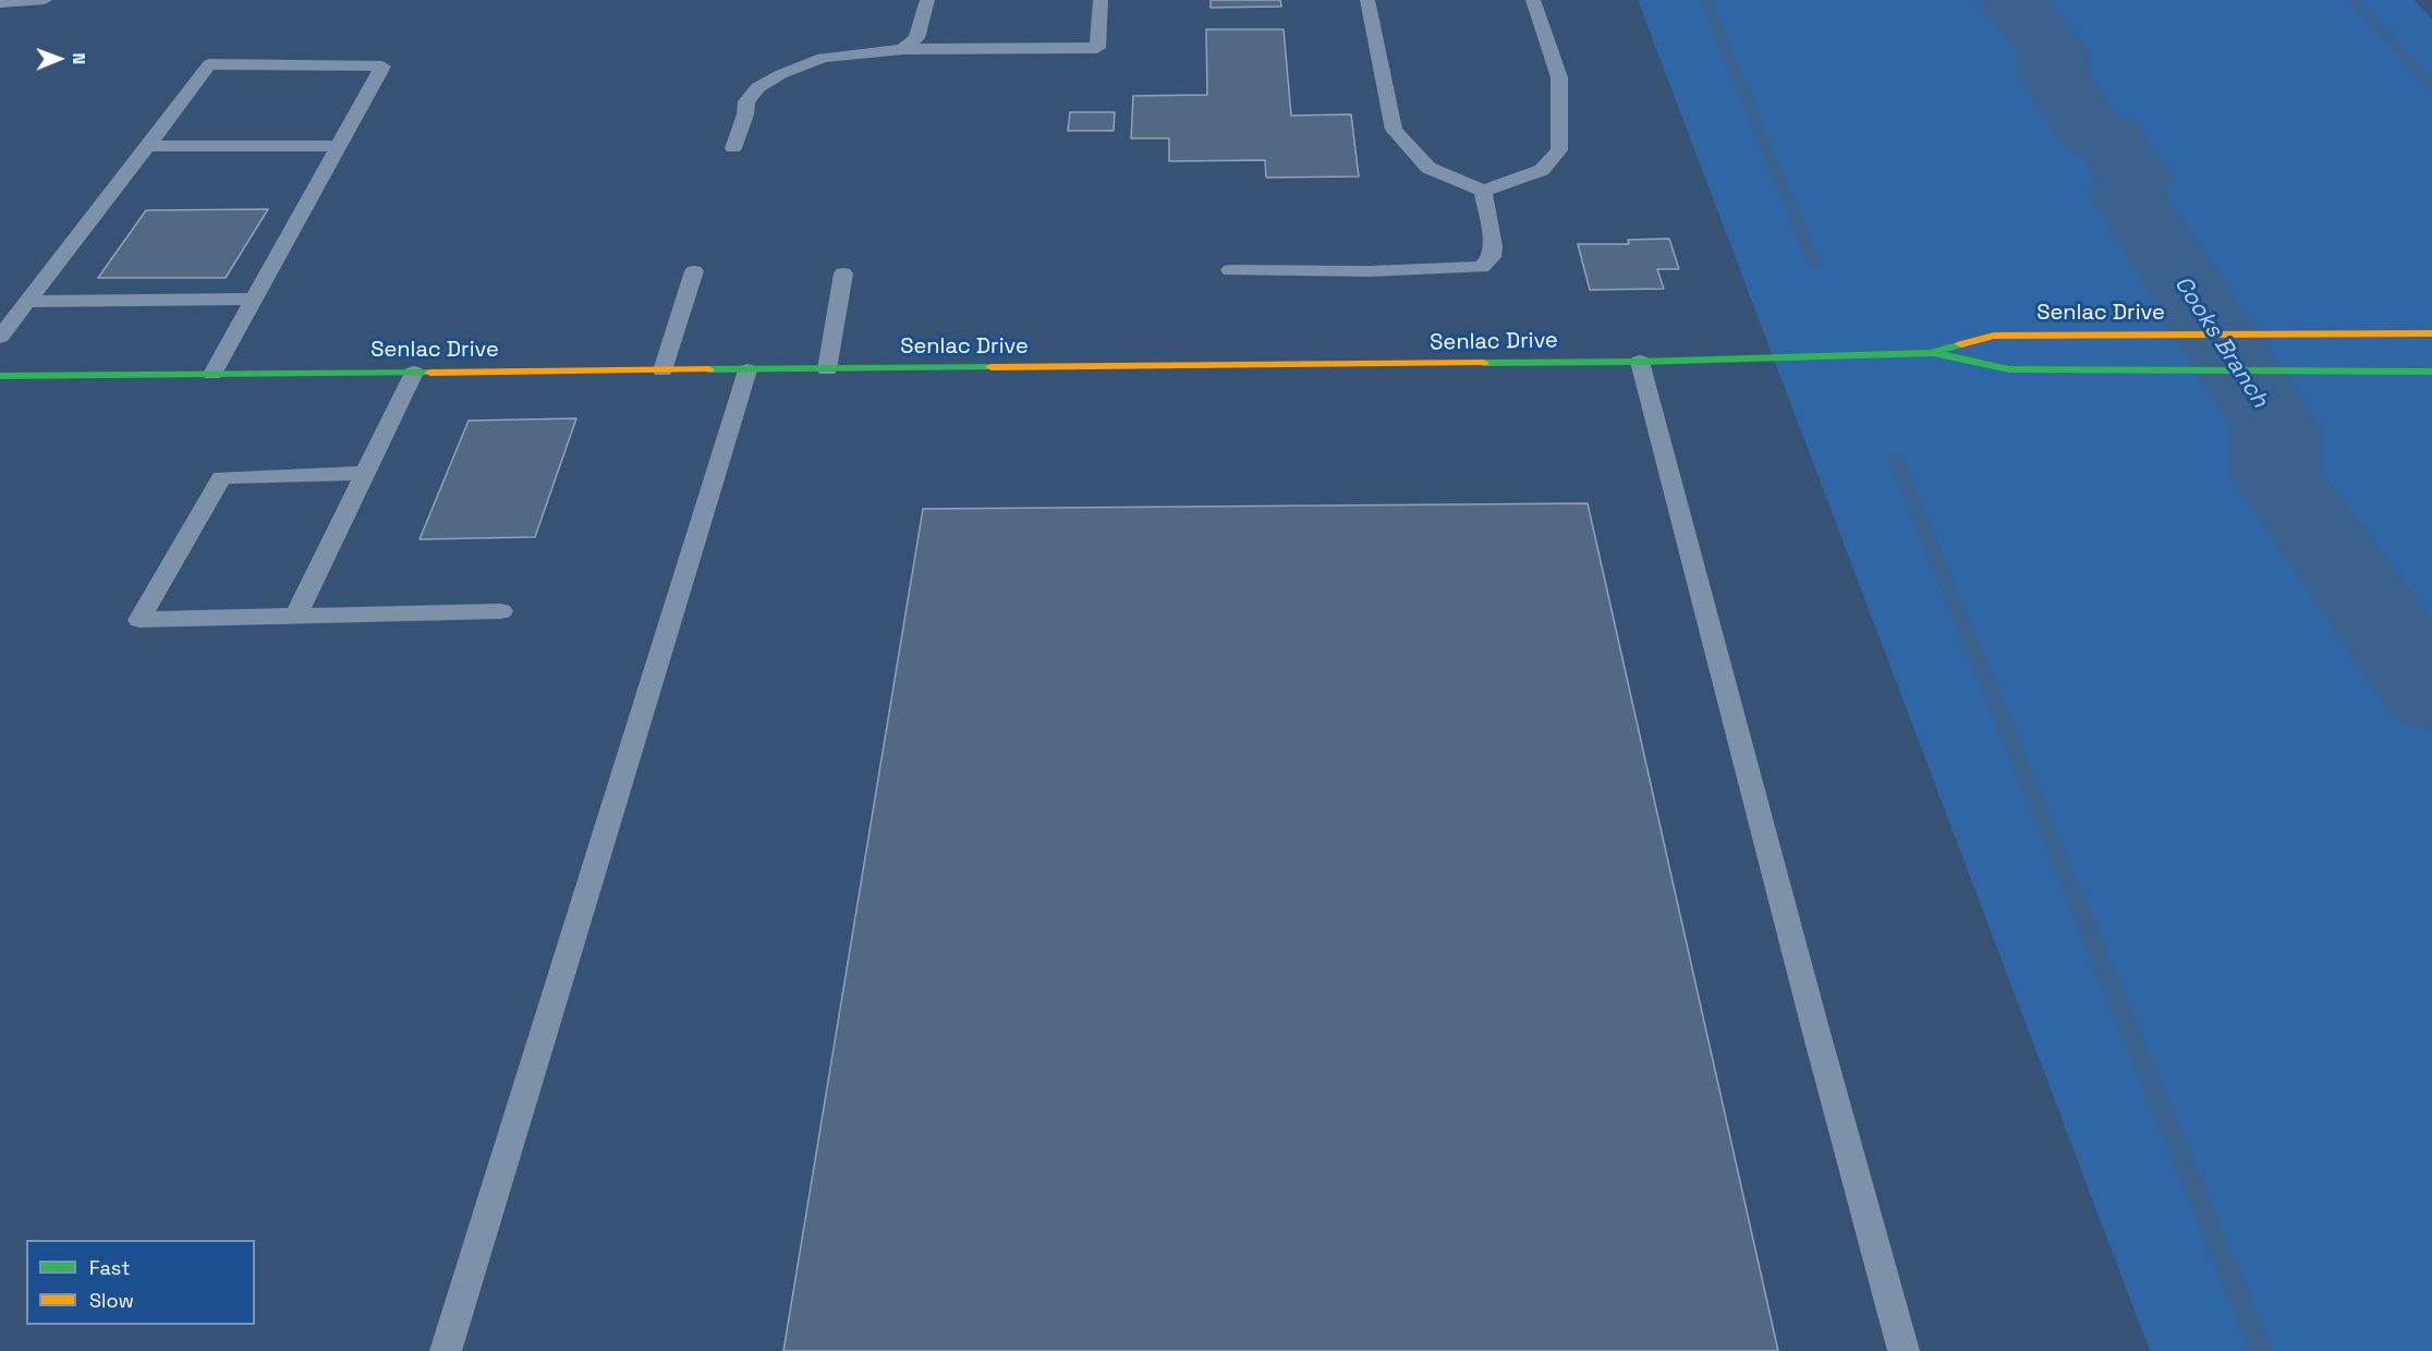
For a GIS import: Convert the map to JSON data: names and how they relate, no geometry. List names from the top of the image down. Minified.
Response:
{"streets":{"street":["Senlac Drive"]},"water":["Cooks Branch"],"legend":["Fast","Slow"],"north":"right"}
